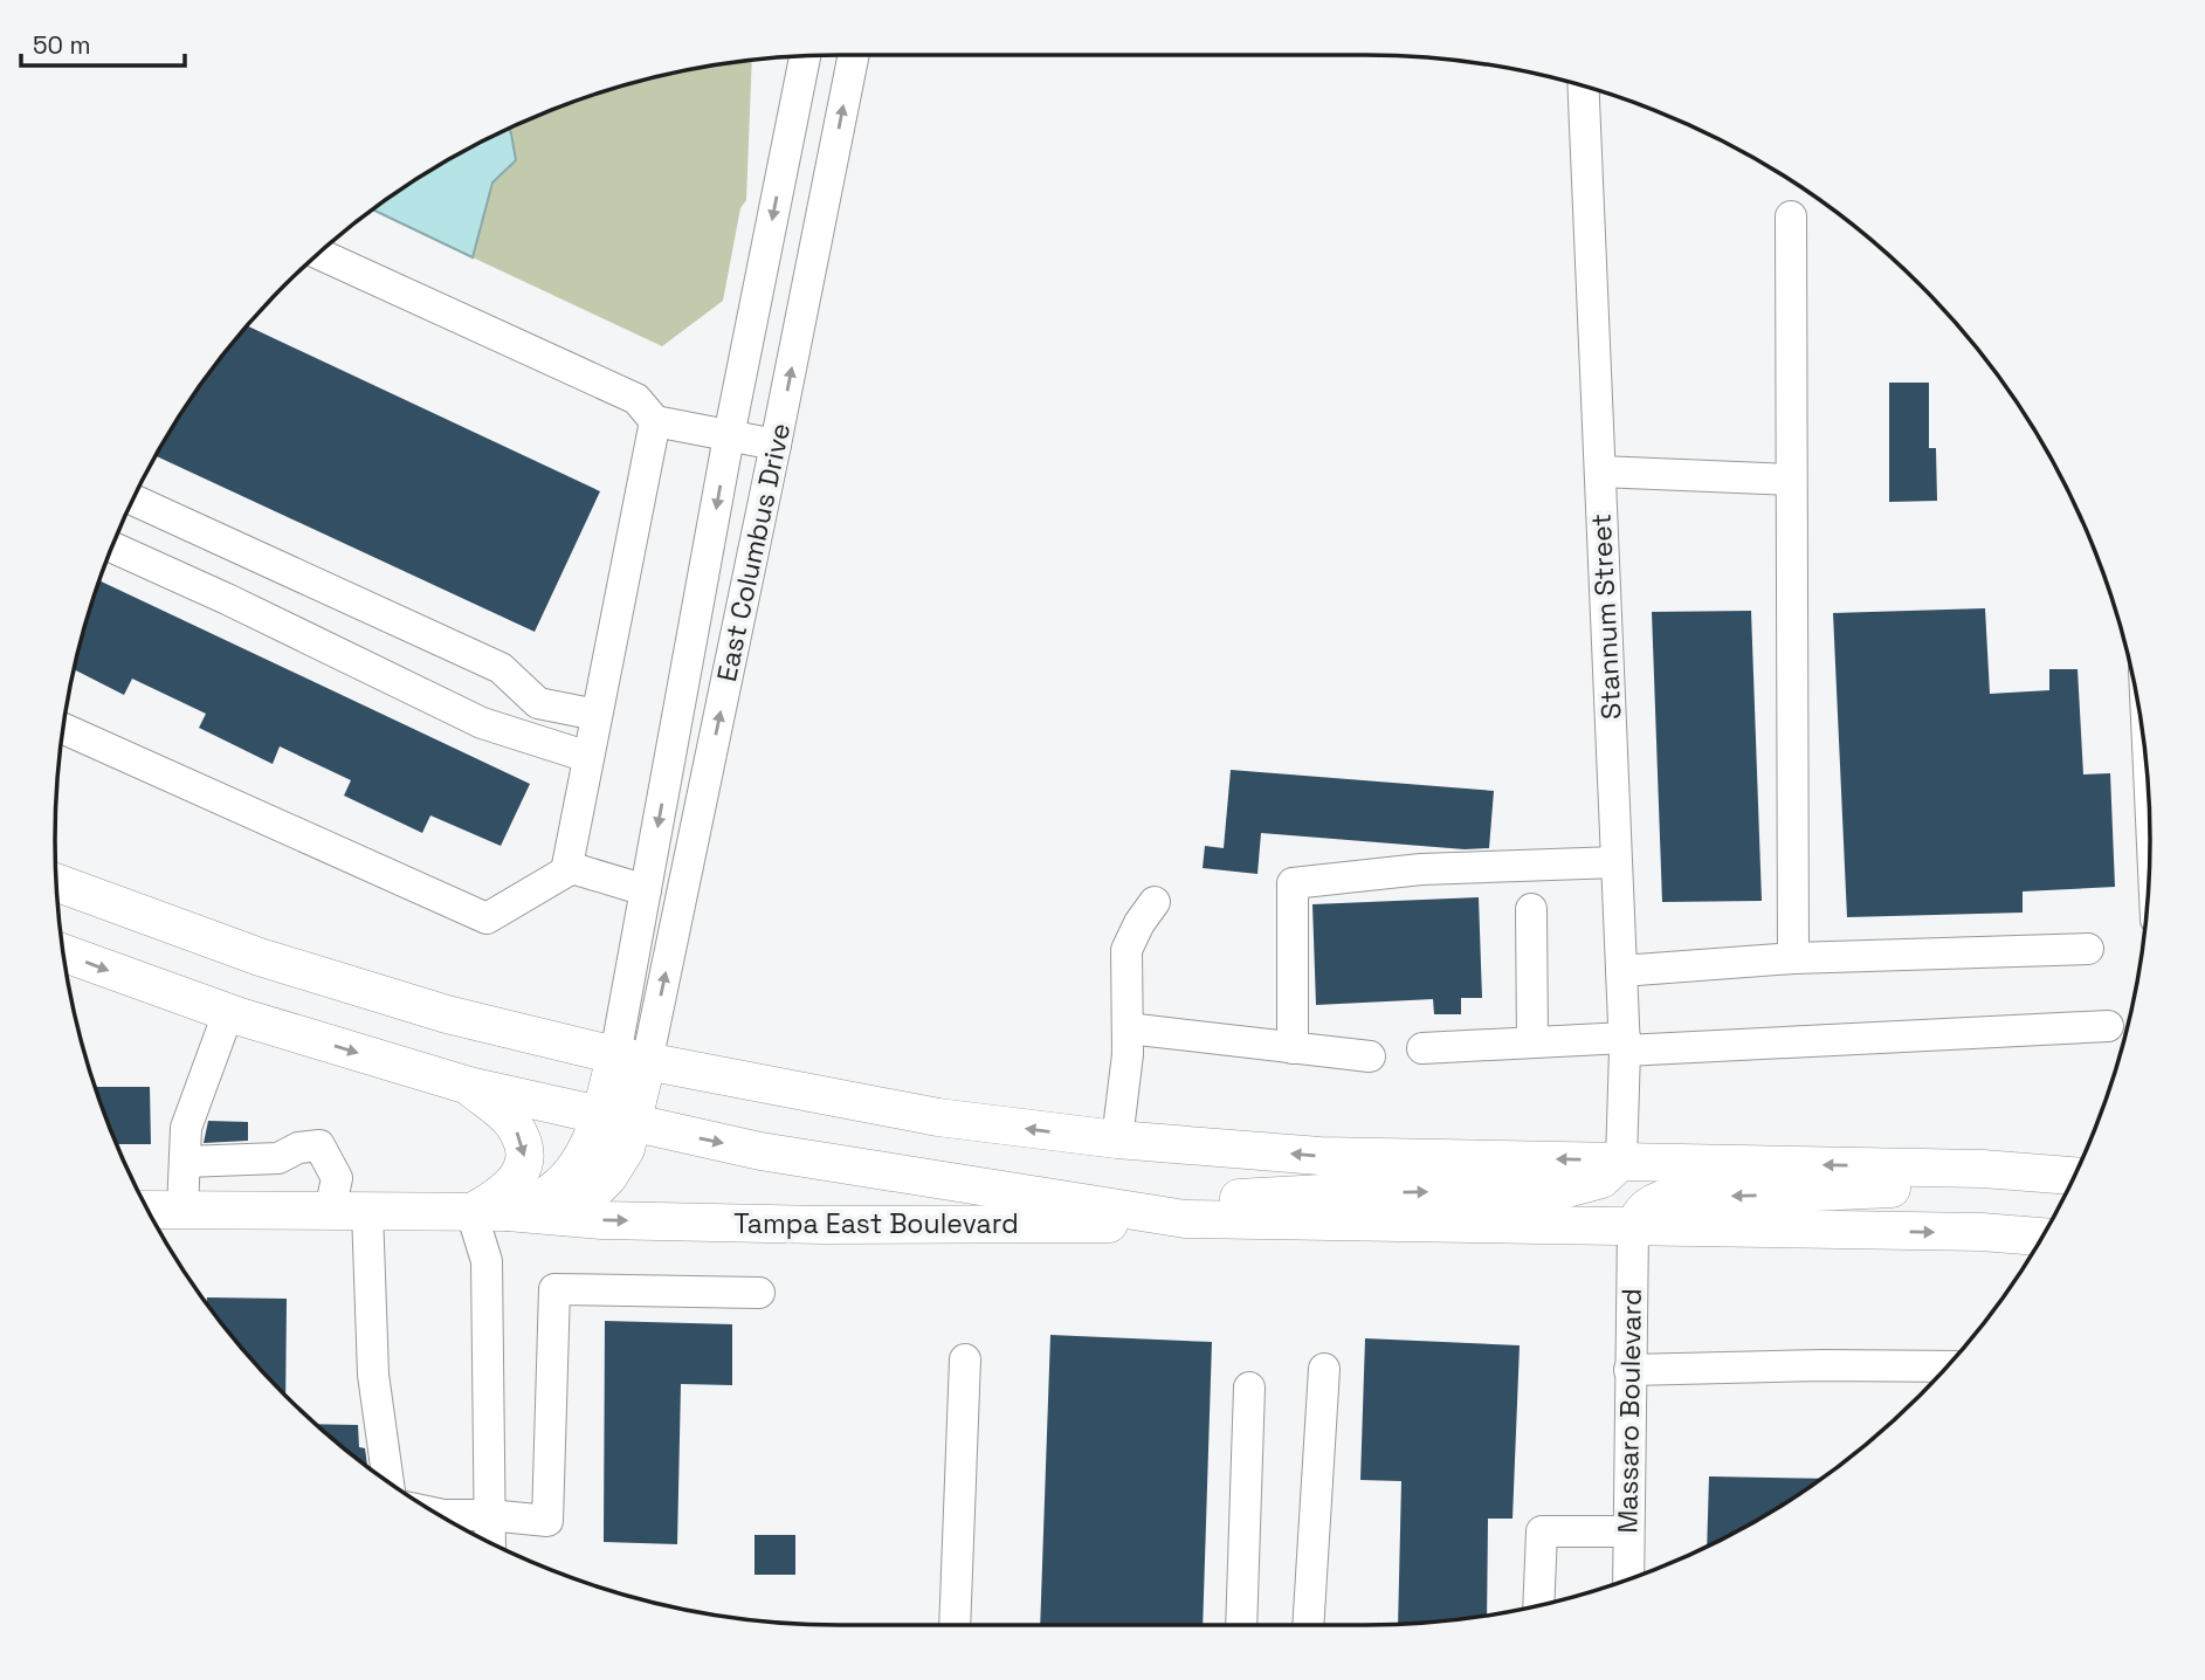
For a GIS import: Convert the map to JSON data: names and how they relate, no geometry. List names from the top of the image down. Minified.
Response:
{"streets":{"main road":["Tampa East Boulevard"],"street":["East Columbus Drive","Stannum Street","Massaro Boulevard"]},"scale_bar":"50 m"}
